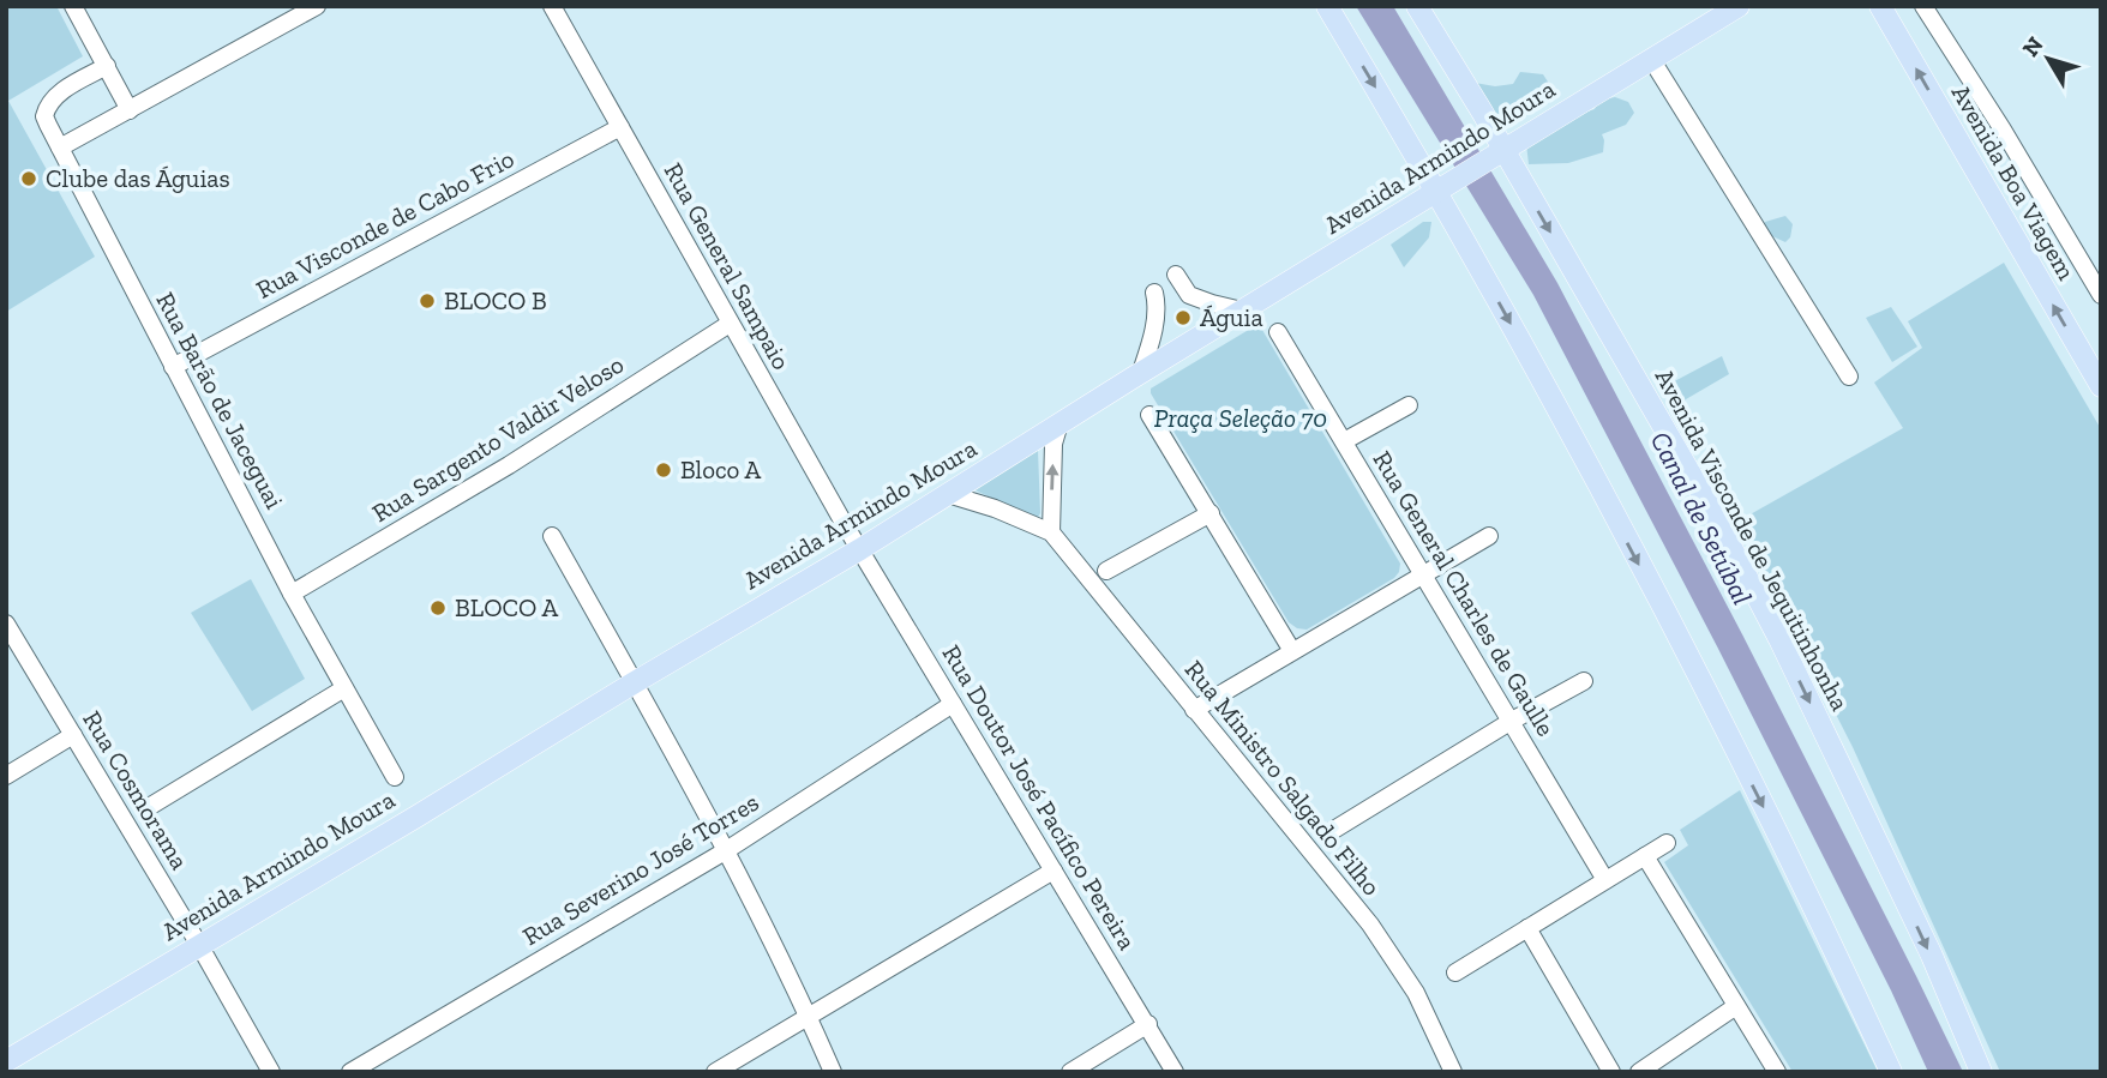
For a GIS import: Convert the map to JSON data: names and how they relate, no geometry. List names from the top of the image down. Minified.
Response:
{"streets":{"main road":["Avenida Armindo Moura","Avenida Boa Viagem","Avenida Visconde de Jequitinhonha"],"street":["Rua Visconde de Cabo Frio","Rua General Sampaio","Rua Barão de Jaceguai","Rua Sargento Valdir Veloso","Rua General Charles de Gaulle","Rua Ministro Salgado Filho","Rua Cosmorama","Rua Doutor José Pacífico Pereira","Rua Severino José Torres"]},"crossings":[["Avenida Armindo Moura","Rua General Sampaio"],["Avenida Armindo Moura","Avenida Visconde de Jequitinhonha"],["Avenida Armindo Moura","Rua Ministro Salgado Filho"],["Avenida Armindo Moura","Rua Cosmorama"],["Avenida Armindo Moura","Rua Doutor José Pacífico Pereira"],["Rua Visconde de Cabo Frio","Rua General Sampaio"],["Rua Visconde de Cabo Frio","Rua Barão de Jaceguai"],["Rua General Sampaio","Rua Sargento Valdir Veloso"],["Rua General Sampaio","Rua Doutor José Pacífico Pereira"],["Rua Barão de Jaceguai","Rua Sargento Valdir Veloso"],["Rua Doutor José Pacífico Pereira","Rua Severino José Torres"]],"one_way":["Avenida Boa Viagem"],"water":["Canal de Setúbal"],"parks":["Praça Seleção 70"],"places":["Clube das Águias","BLOCO B","Águia","Bloco A","BLOCO A"],"north":"top left"}
